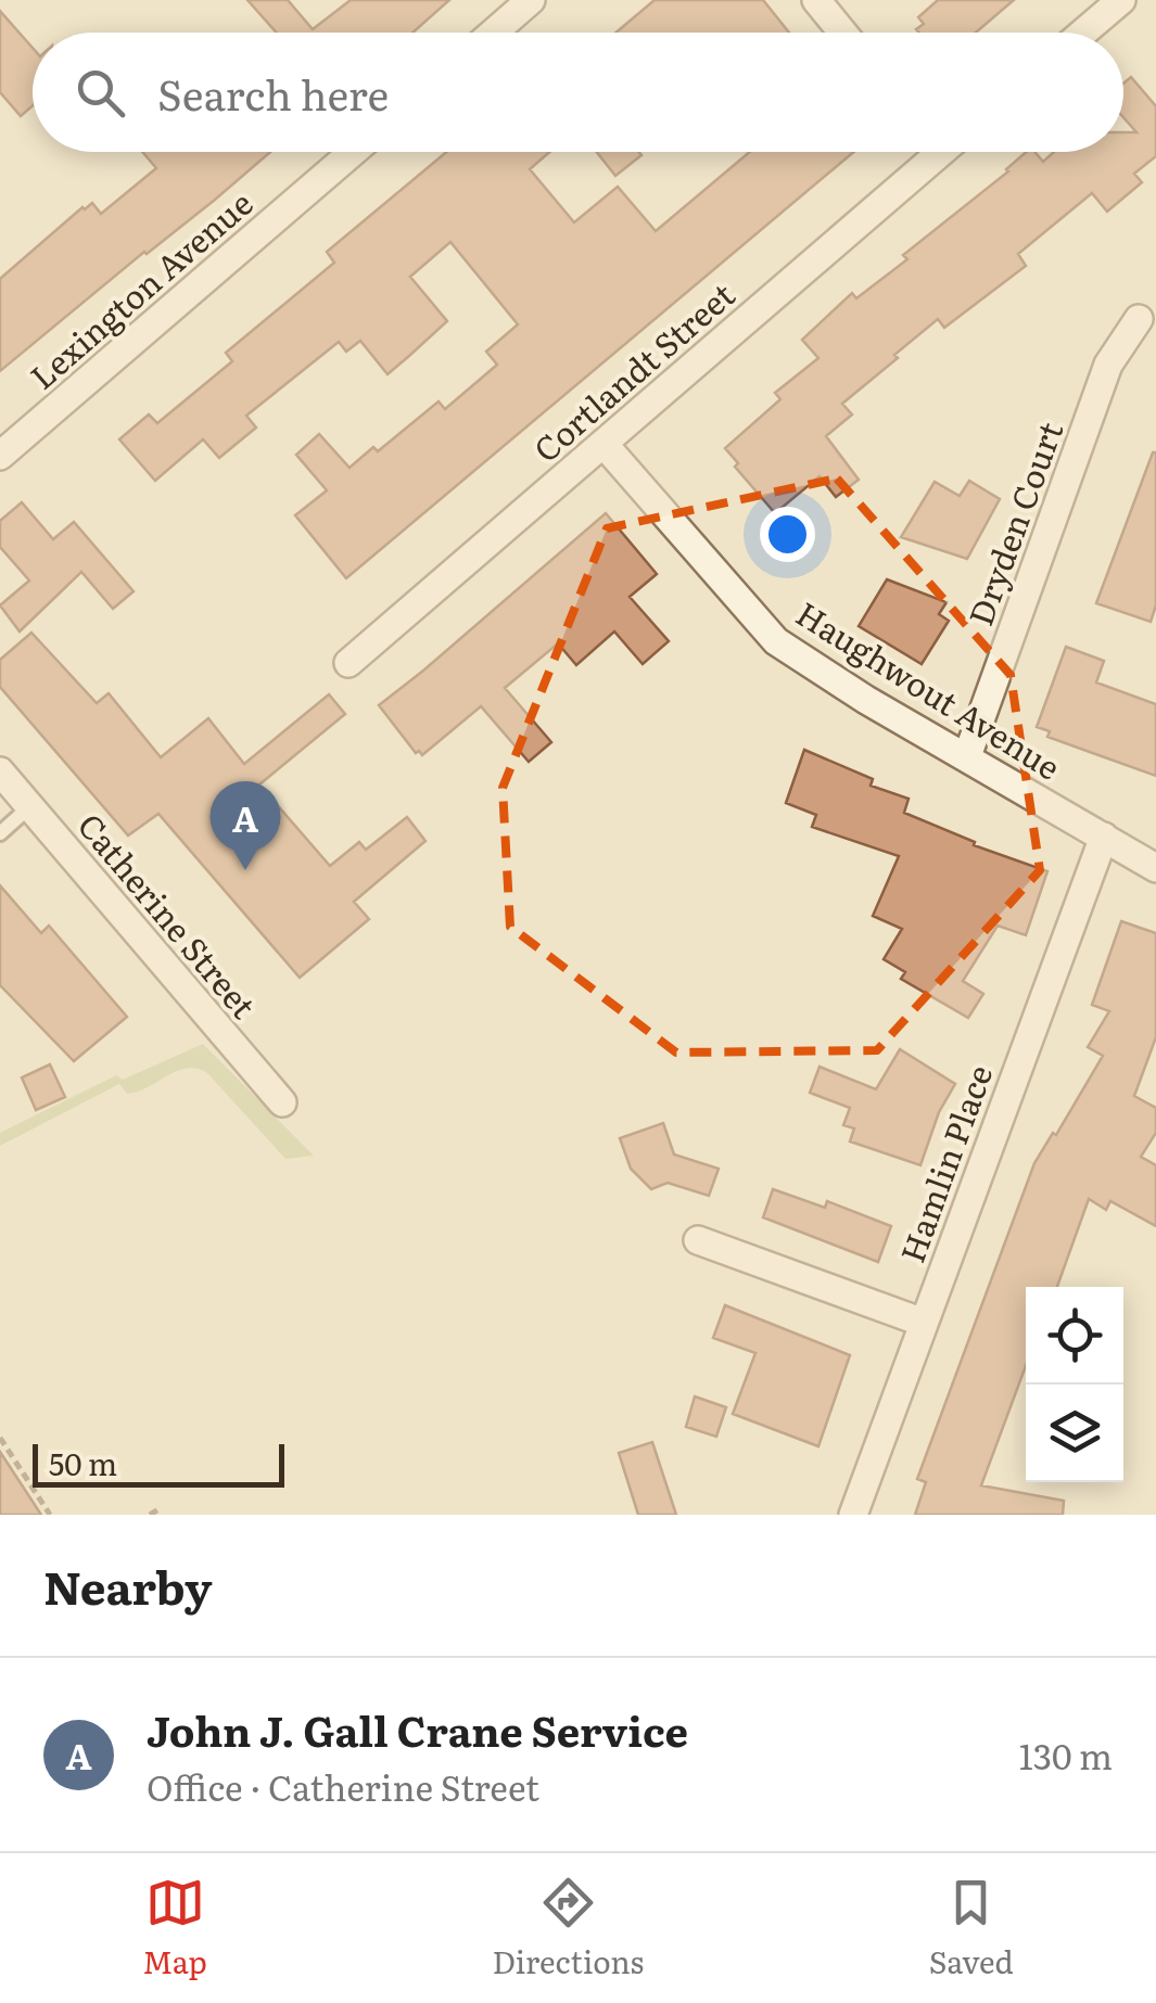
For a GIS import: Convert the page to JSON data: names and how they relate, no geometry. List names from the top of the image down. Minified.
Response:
{"streets":{"street":["Lexington Avenue","Cortlandt Street","Dryden Court","Haughwout Avenue","Catherine Street","Hamlin Place"]},"crossings":[["Cortlandt Street","Haughwout Avenue"],["Dryden Court","Haughwout Avenue"],["Haughwout Avenue","Hamlin Place"]],"scale_bar":"50 m","page":{"search":"Search here","pins":"A","scale":"50 m","heading":"Nearby","list":[{"mark":"A","name":"John J. Gall Crane Service","note":"Office · Catherine Street","value":"130 m"}],"nav":["Map","Directions","Saved"]}}
